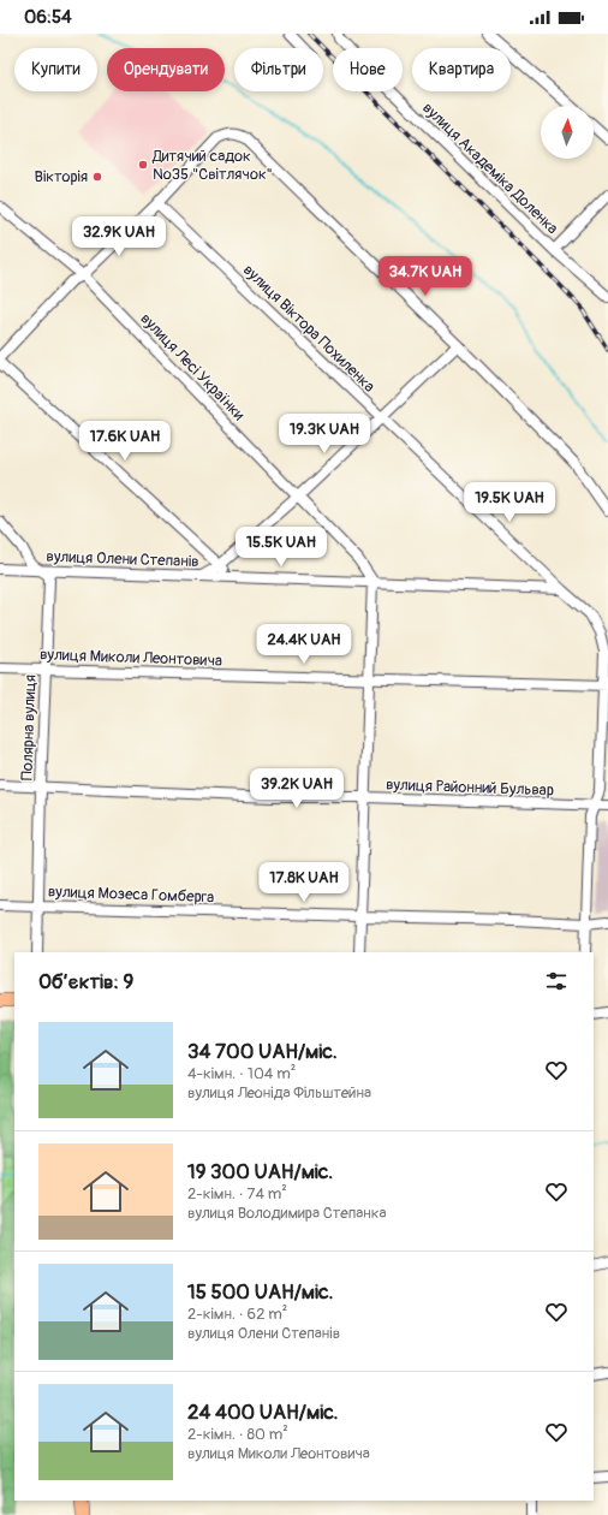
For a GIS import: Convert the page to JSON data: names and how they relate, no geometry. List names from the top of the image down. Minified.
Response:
{"streets":{"street":["вулиця Академіка Доленка","вулиця Віктора Похиленка","вулиця Лесі Українки","вулиця Олени Степанів","вулиця Миколи Леонтовича","Полярна вулиця","вулиця Районний Бульвар","вулиця Мозеса Гомберга"]},"crossings":[["вулиця Віктора Похиленка","вулиця Олени Степанів"],["вулиця Віктора Похиленка","вулиця Миколи Леонтовича"],["вулиця Віктора Похиленка","вулиця Районний Бульвар"],["вулиця Віктора Похиленка","вулиця Мозеса Гомберга"],["вулиця Лесі Українки","вулиця Олени Степанів"],["вулиця Олени Степанів","Полярна вулиця"],["вулиця Миколи Леонтовича","Полярна вулиця"],["Полярна вулиця","вулиця Районний Бульвар"],["Полярна вулиця","вулиця Мозеса Гомберга"]],"places":["Дитячий садок №35 \"Світлячок\"","Вікторія"],"north":"top","page":{"status":"06:54","chip":["Купити","Орендувати","Фільтри","Нове","Квартира"],"price":["32.9K UAH","34.7K UAH","19.3K UAH","17.6K UAH","19.5K UAH","15.5K UAH","24.4K UAH","39.2K UAH","17.8K UAH"],"heading":"Об’єктів: 9","list":[{"name":"34 700 UAH/міс.","note":"4-кімн. · 104 m² · вулиця Леоніда Фільштейна"},{"name":"19 300 UAH/міс.","note":"2-кімн. · 74 m² · вулиця Володимира Степанка"},{"name":"15 500 UAH/міс.","note":"2-кімн. · 62 m² · вулиця Олени Степанів"},{"name":"24 400 UAH/міс.","note":"2-кімн. · 80 m² · вулиця Миколи Леонтовича"}]}}
